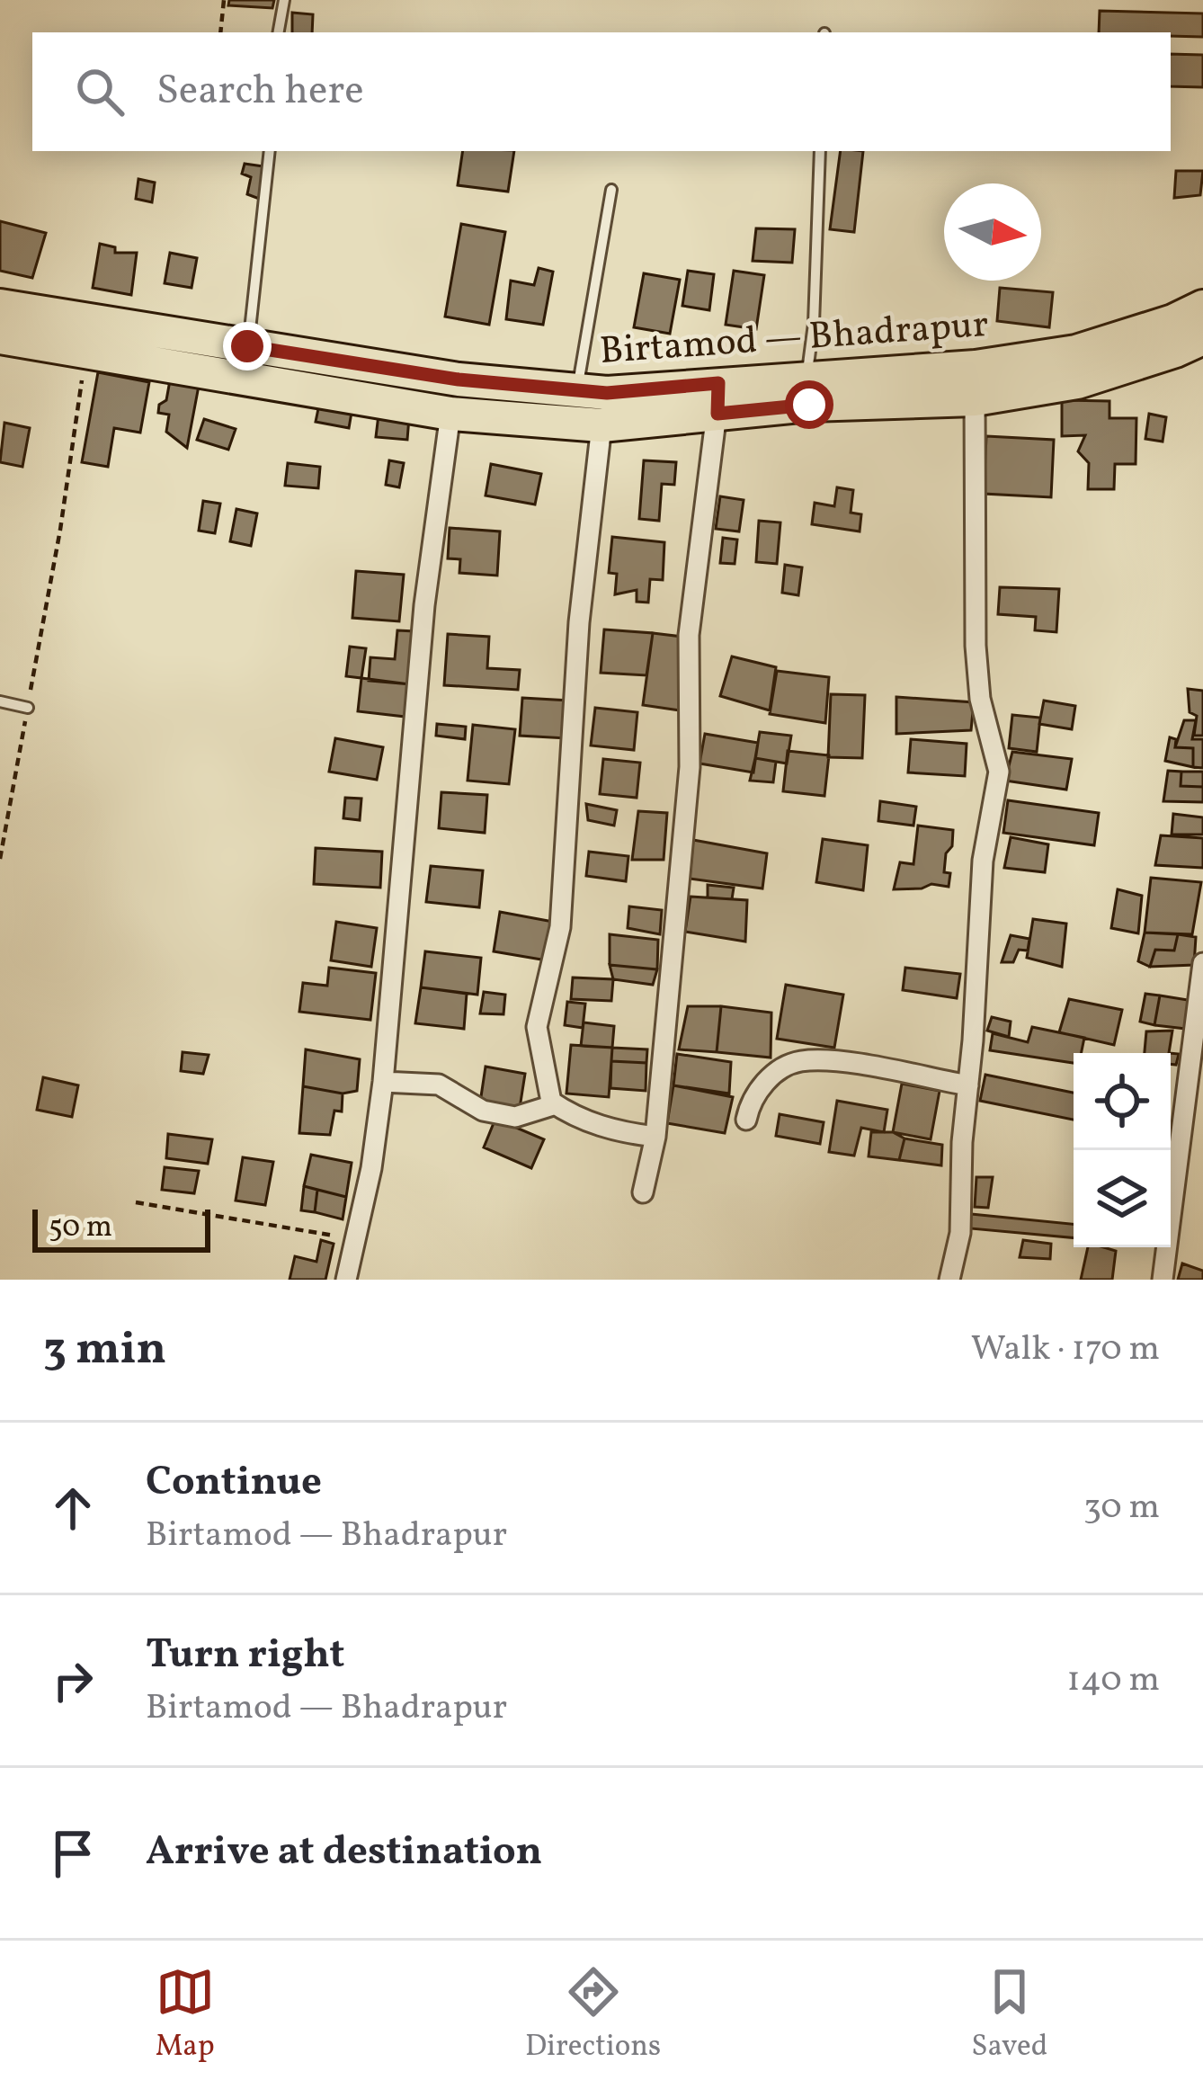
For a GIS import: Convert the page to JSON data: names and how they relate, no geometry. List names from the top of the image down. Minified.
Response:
{"streets":{"main road":["Birtamod — Bhadrapur"]},"scale_bar":"50 m","north":"right","page":{"search":"Search here","scale":"50 m","heading":["3 min","Walk · 170 m"],"list":[["Continue","Birtamod — Bhadrapur","30 m"],["Turn right","Birtamod — Bhadrapur","140 m"],"Arrive at destination"],"nav":["Map","Directions","Saved"]}}
